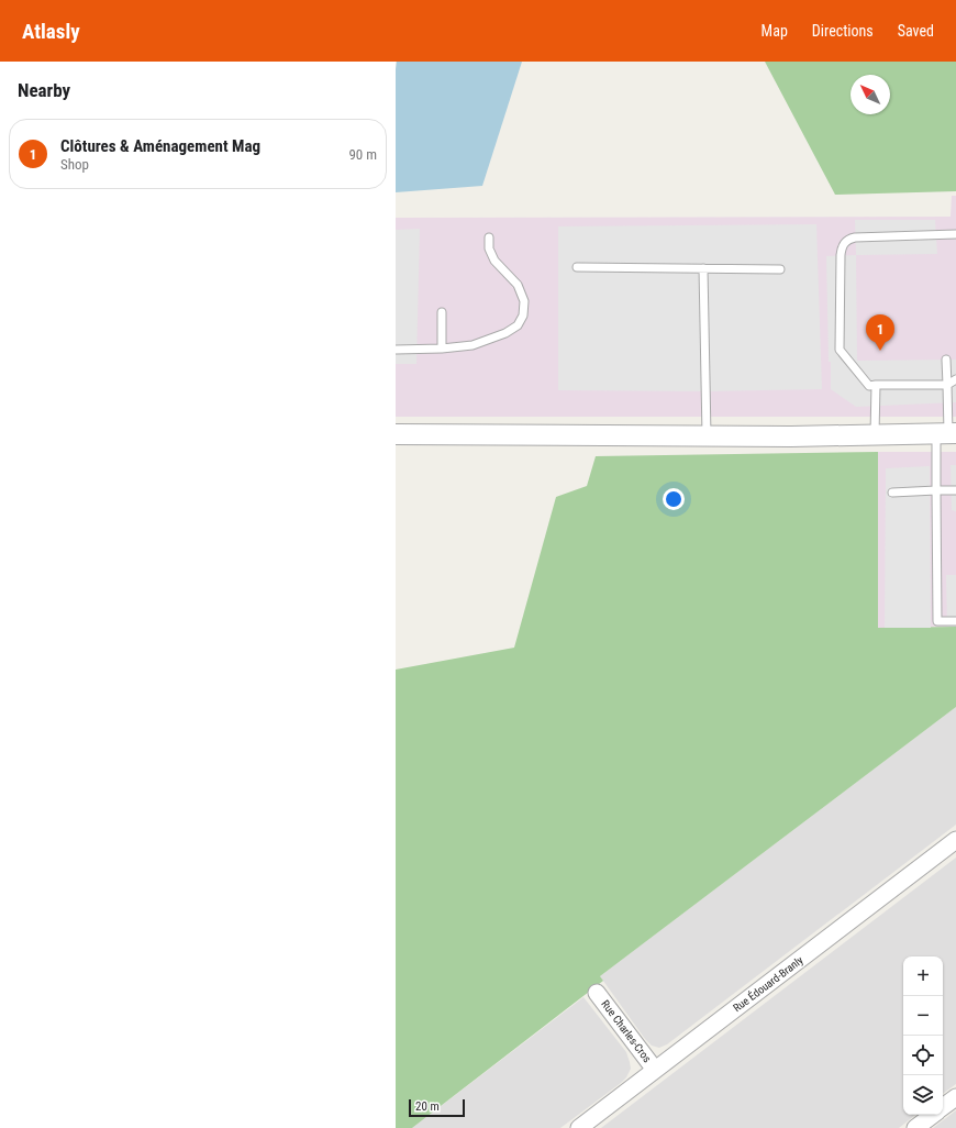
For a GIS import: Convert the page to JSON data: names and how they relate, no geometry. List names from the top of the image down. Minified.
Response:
{"streets":{"street":["Rue Édouard-Branly","Rue Charles-Cros"]},"crossings":[["Rue Édouard-Branly","Rue Charles-Cros"]],"scale_bar":"20 m","north":"top left","page":{"header":"Atlasly","nav":["Map","Directions","Saved"],"heading":"Nearby","list":[{"mark":"1","name":"Clôtures & Aménagement Mag","note":"Shop","value":"90 m"}],"pins":"1","map_buttons":["+","−"],"scale":"20 m"}}
